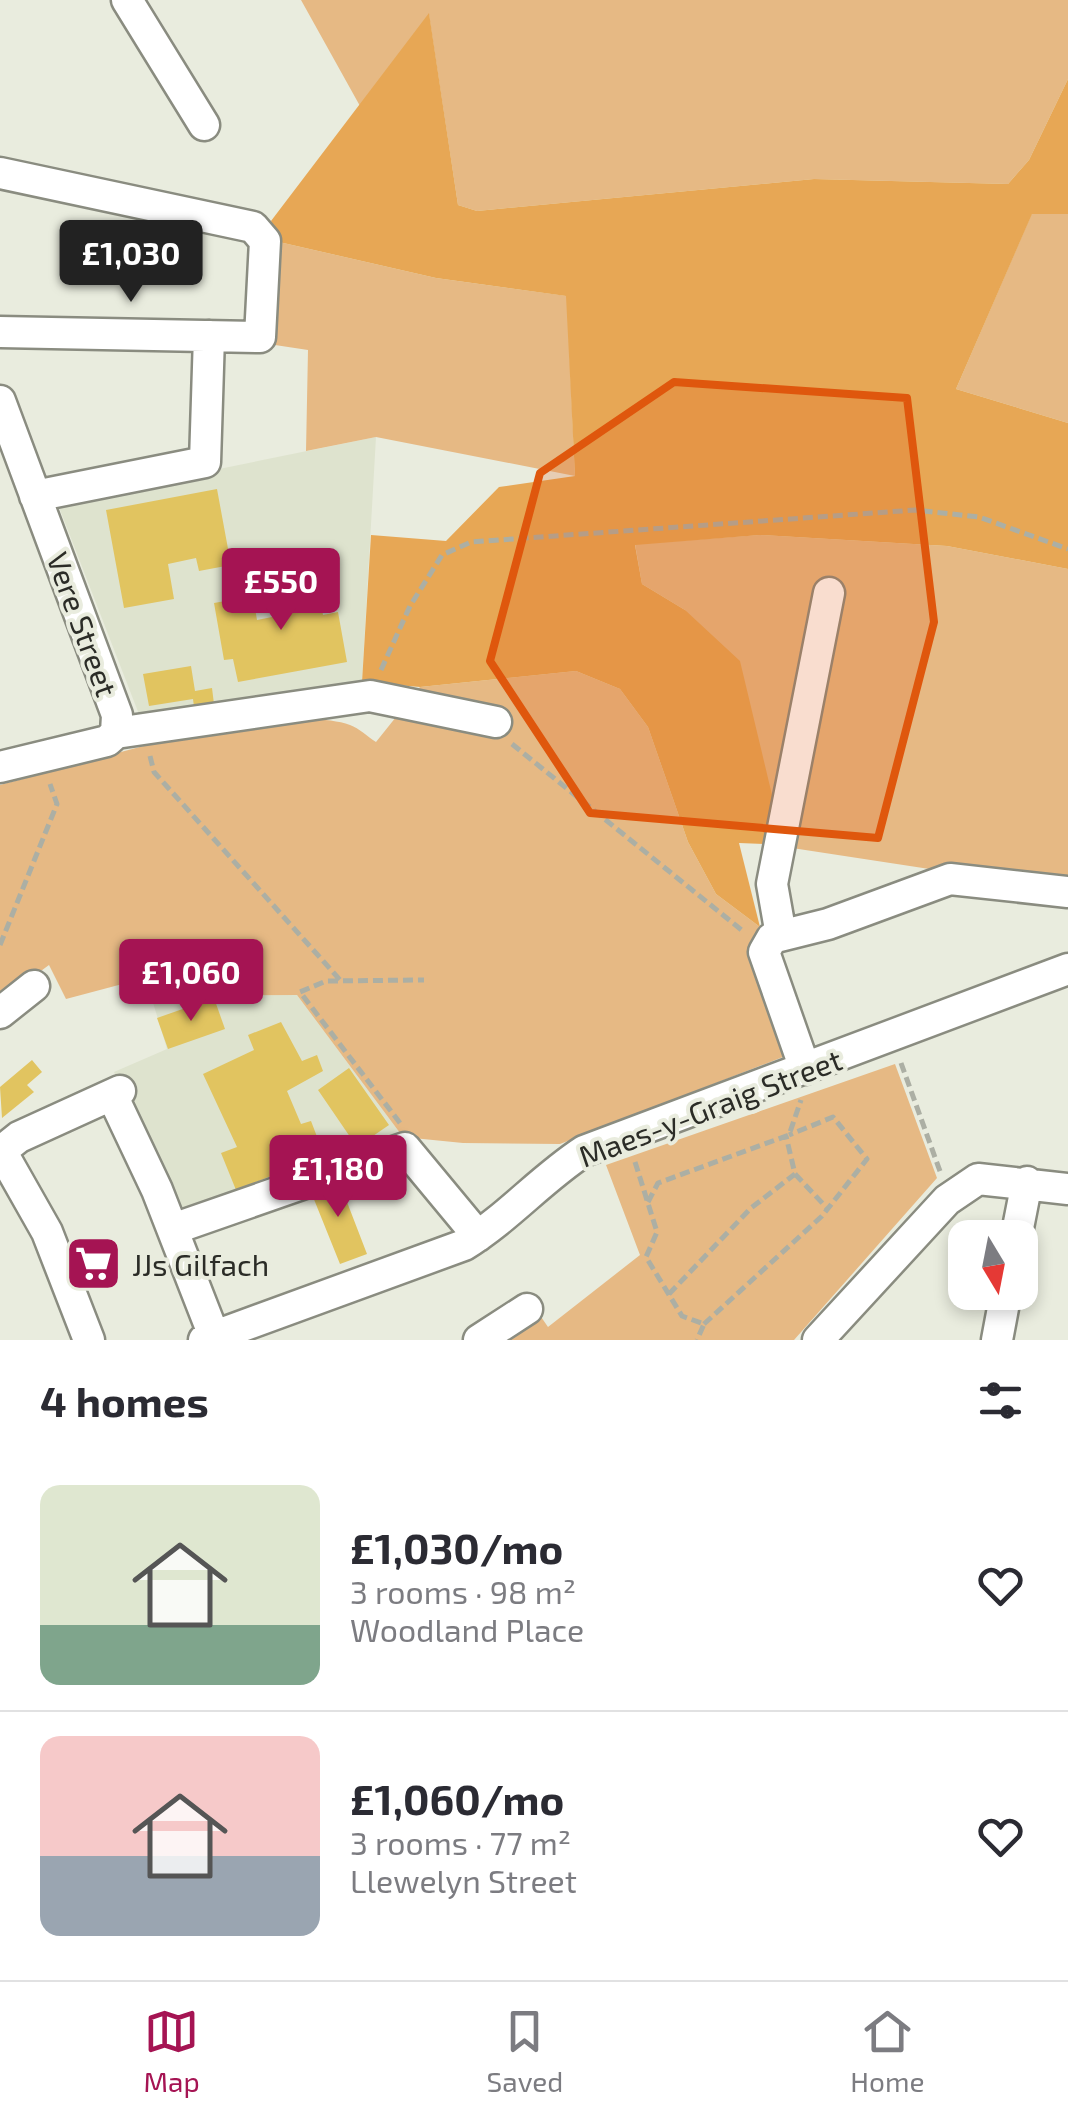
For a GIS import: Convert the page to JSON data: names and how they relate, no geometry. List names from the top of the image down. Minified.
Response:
{"streets":{"street":["Vere Street","Maes-y-Graig Street"]},"places":{"supermarket":["JJs Gilfach"]},"north":"bottom","page":{"price":["£1,030","£550","£1,060","£1,180"],"heading":"4 homes","list":[{"name":"£1,030/mo","note":"3 rooms · 98 m² · Woodland Place"},{"name":"£1,060/mo","note":"3 rooms · 77 m² · Llewelyn Street"}],"tabs":["Map","Saved","Home"]}}
